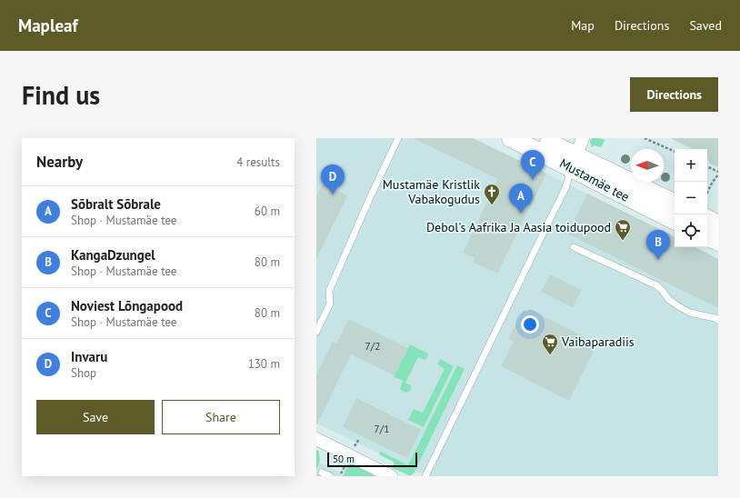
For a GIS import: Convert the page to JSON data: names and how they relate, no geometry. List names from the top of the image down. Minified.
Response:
{"streets":{"main road":["Mustamäe tee"]},"places":{"church":["Mustamäe Kristlik Vabakogudus"],"supermarket":["Debol's Aafrika Ja Aasia toidupood","Vaibaparadiis"]},"house_numbers":["7/2","7/1"],"scale_bar":"50 m","north":"left","page":{"header":"Mapleaf","nav":["Map","Directions","Saved"],"buttons":["Directions",["Save","Share"]],"title":"Find us","heading":["Nearby","4 results"],"map_buttons":["+","−"],"pins":["C","D","A","B"],"list":[{"mark":"A","name":"Sõbralt Sõbrale","note":"Shop · Mustamäe tee","value":"60 m"},{"mark":"B","name":"KangaDzungel","note":"Shop · Mustamäe tee","value":"80 m"},{"mark":"C","name":"Noviest Lõngapood","note":"Shop · Mustamäe tee","value":"80 m"},{"mark":"D","name":"Invaru","note":"Shop","value":"130 m"}],"scale":"50 m"}}
